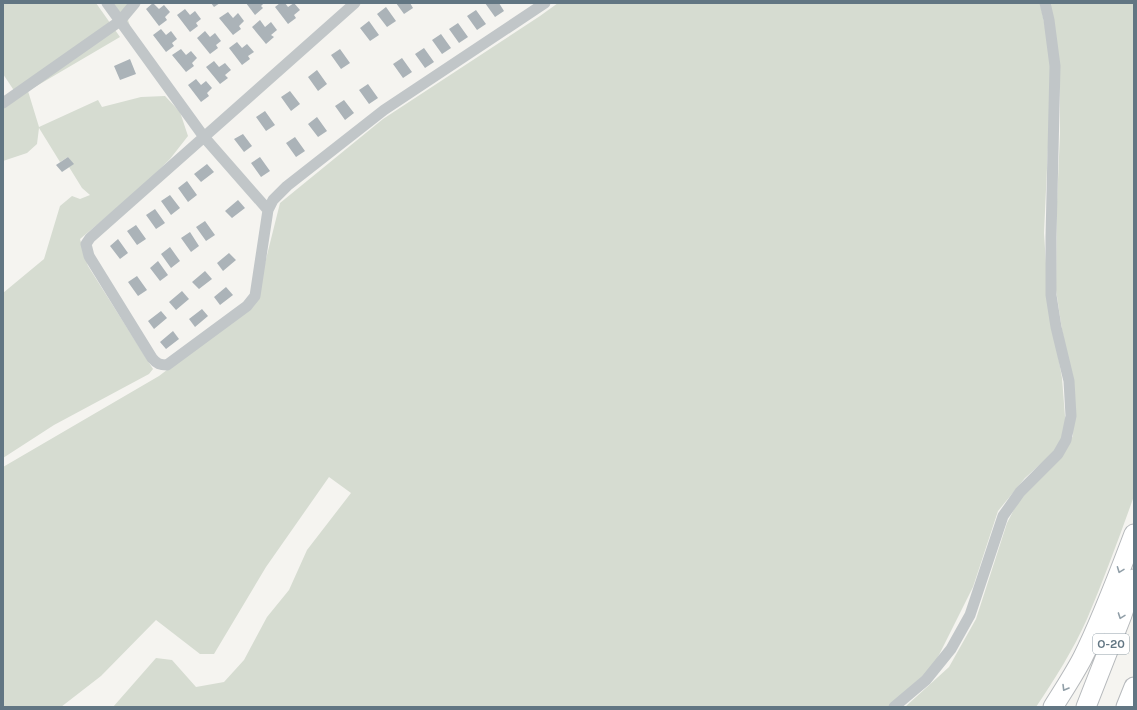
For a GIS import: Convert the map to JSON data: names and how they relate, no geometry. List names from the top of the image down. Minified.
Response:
{"streets":{"highway":["O-20"]}}
